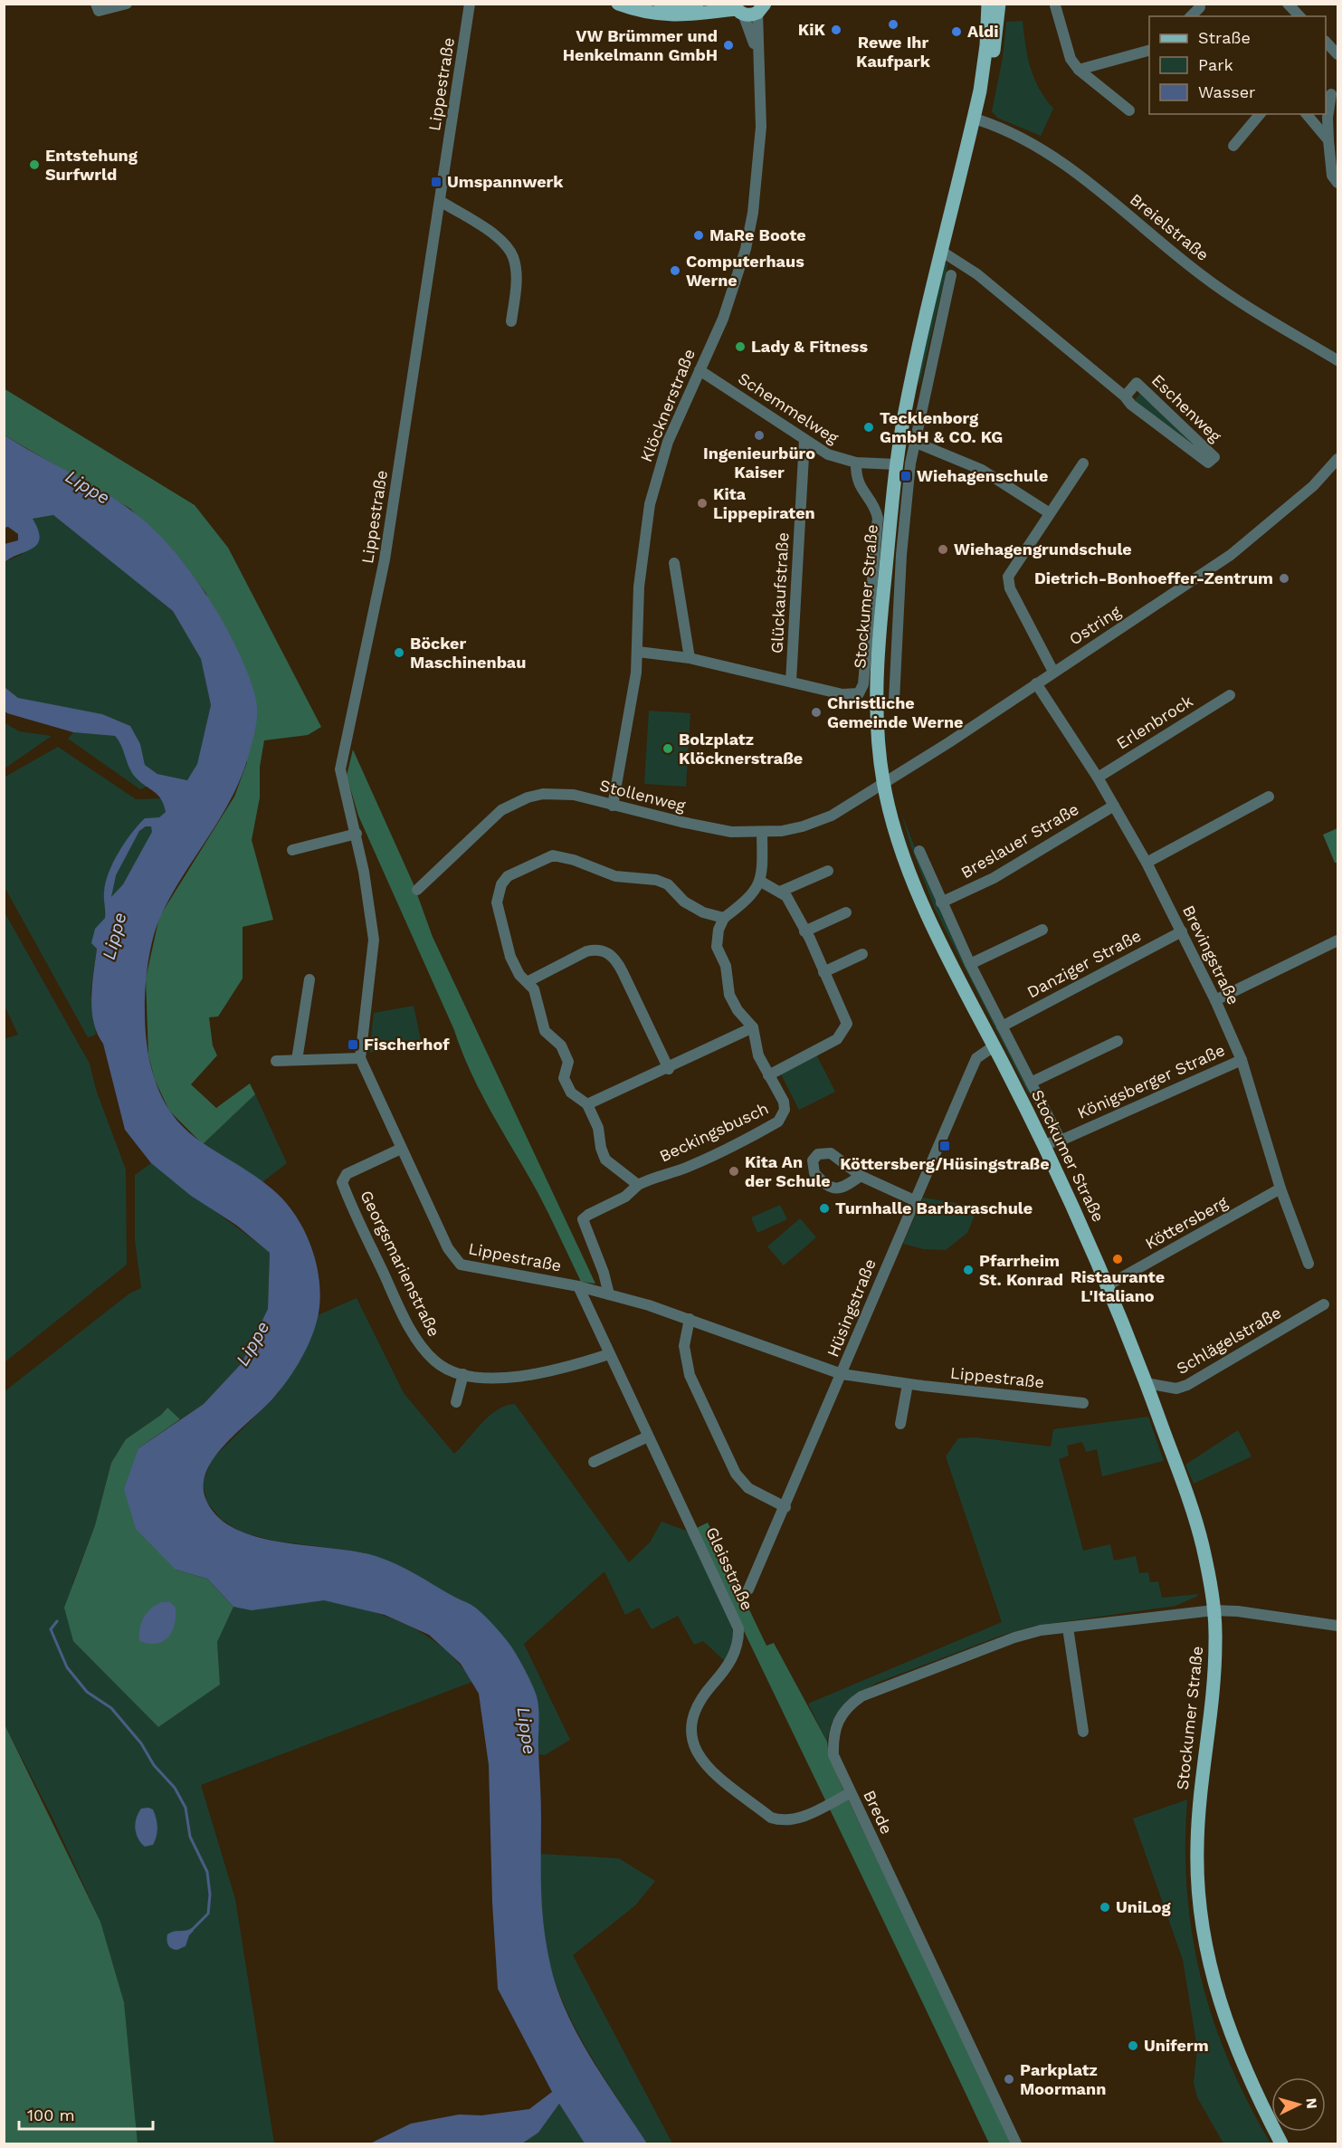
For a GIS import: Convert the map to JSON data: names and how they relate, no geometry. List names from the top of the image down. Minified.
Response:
{"streets":{"main road":["Stockumer Straße"],"street":["Lippestraße","Breielstraße","Klöcknerstraße","Schemmelweg","Eschenweg","Glückaufstraße","Ostring","Erlenbrock","Stollenweg","Breslauer Straße","Brevingstraße","Danziger Straße","Königsberger Straße","Beckingsbusch","Köttersberg","Georgsmarienstraße","Hüsingstraße","Schlägelstraße","Gleisstraße","Brede"]},"crossings":[["Lippestraße","Beckingsbusch"],["Lippestraße","Georgsmarienstraße"],["Lippestraße","Hüsingstraße"],["Lippestraße","Gleisstraße"],["Breielstraße","Stockumer Straße"],["Klöcknerstraße","Schemmelweg"],["Klöcknerstraße","Stollenweg"],["Schemmelweg","Glückaufstraße"],["Schemmelweg","Stockumer Straße"],["Eschenweg","Stockumer Straße"],["Glückaufstraße","Stockumer Straße"],["Stockumer Straße","Ostring"],["Stockumer Straße","Stollenweg"],["Stockumer Straße","Breslauer Straße"],["Stockumer Straße","Danziger Straße"],["Stockumer Straße","Königsberger Straße"],["Stockumer Straße","Köttersberg"],["Stockumer Straße","Hüsingstraße"],["Stockumer Straße","Schlägelstraße"],["Stockumer Straße","Brede"],["Ostring","Stollenweg"],["Ostring","Brevingstraße"],["Erlenbrock","Brevingstraße"],["Breslauer Straße","Brevingstraße"],["Brevingstraße","Danziger Straße"],["Brevingstraße","Königsberger Straße"],["Brevingstraße","Köttersberg"],["Georgsmarienstraße","Gleisstraße"],["Gleisstraße","Brede"]],"water":["Lippe"],"places":{"other":["Rewe Ihr Kaufpark","KiK","Aldi","VW Brümmer und Henkelmann GmbH","Entstehung Surfwrld","MaRe Boote","Computerhaus Werne","Lady & Fitness","Tecklenborg GmbH & CO. KG","Ingenieurbüro Kaiser","Kita Lippepiraten","Wiehagengrundschule","Dietrich-Bonhoeffer-Zentrum","Böcker Maschinenbau","Christliche Gemeinde Werne","Bolzplatz Klöcknerstraße","Kita An der Schule","Turnhalle Barbaraschule","Ristaurante L'Italiano","Pfarrheim St. Konrad","UniLog","Uniferm","Parkplatz Moormann"],"transit":["Umspannwerk","Wiehagenschule","Fischerhof","Köttersberg/Hüsingstraße"]},"legend":["Straße","Park","Wasser"],"scale_bar":"100 m","north":"right"}
